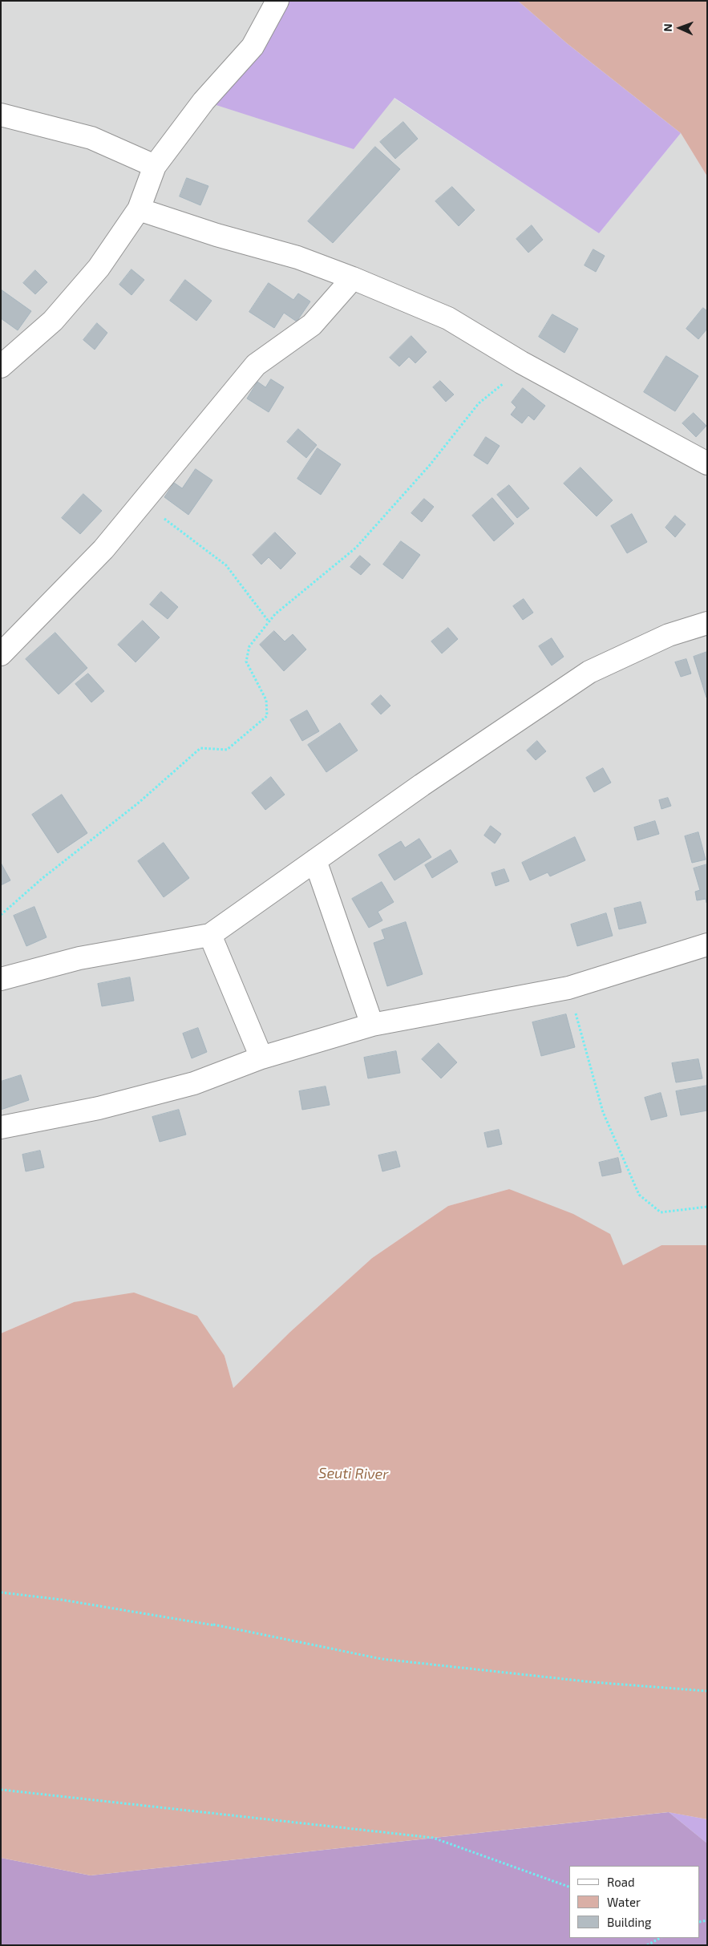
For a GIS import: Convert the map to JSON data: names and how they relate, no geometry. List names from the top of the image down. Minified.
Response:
{"water":["Seuti River"],"legend":["Road","Water","Building"],"north":"left"}
